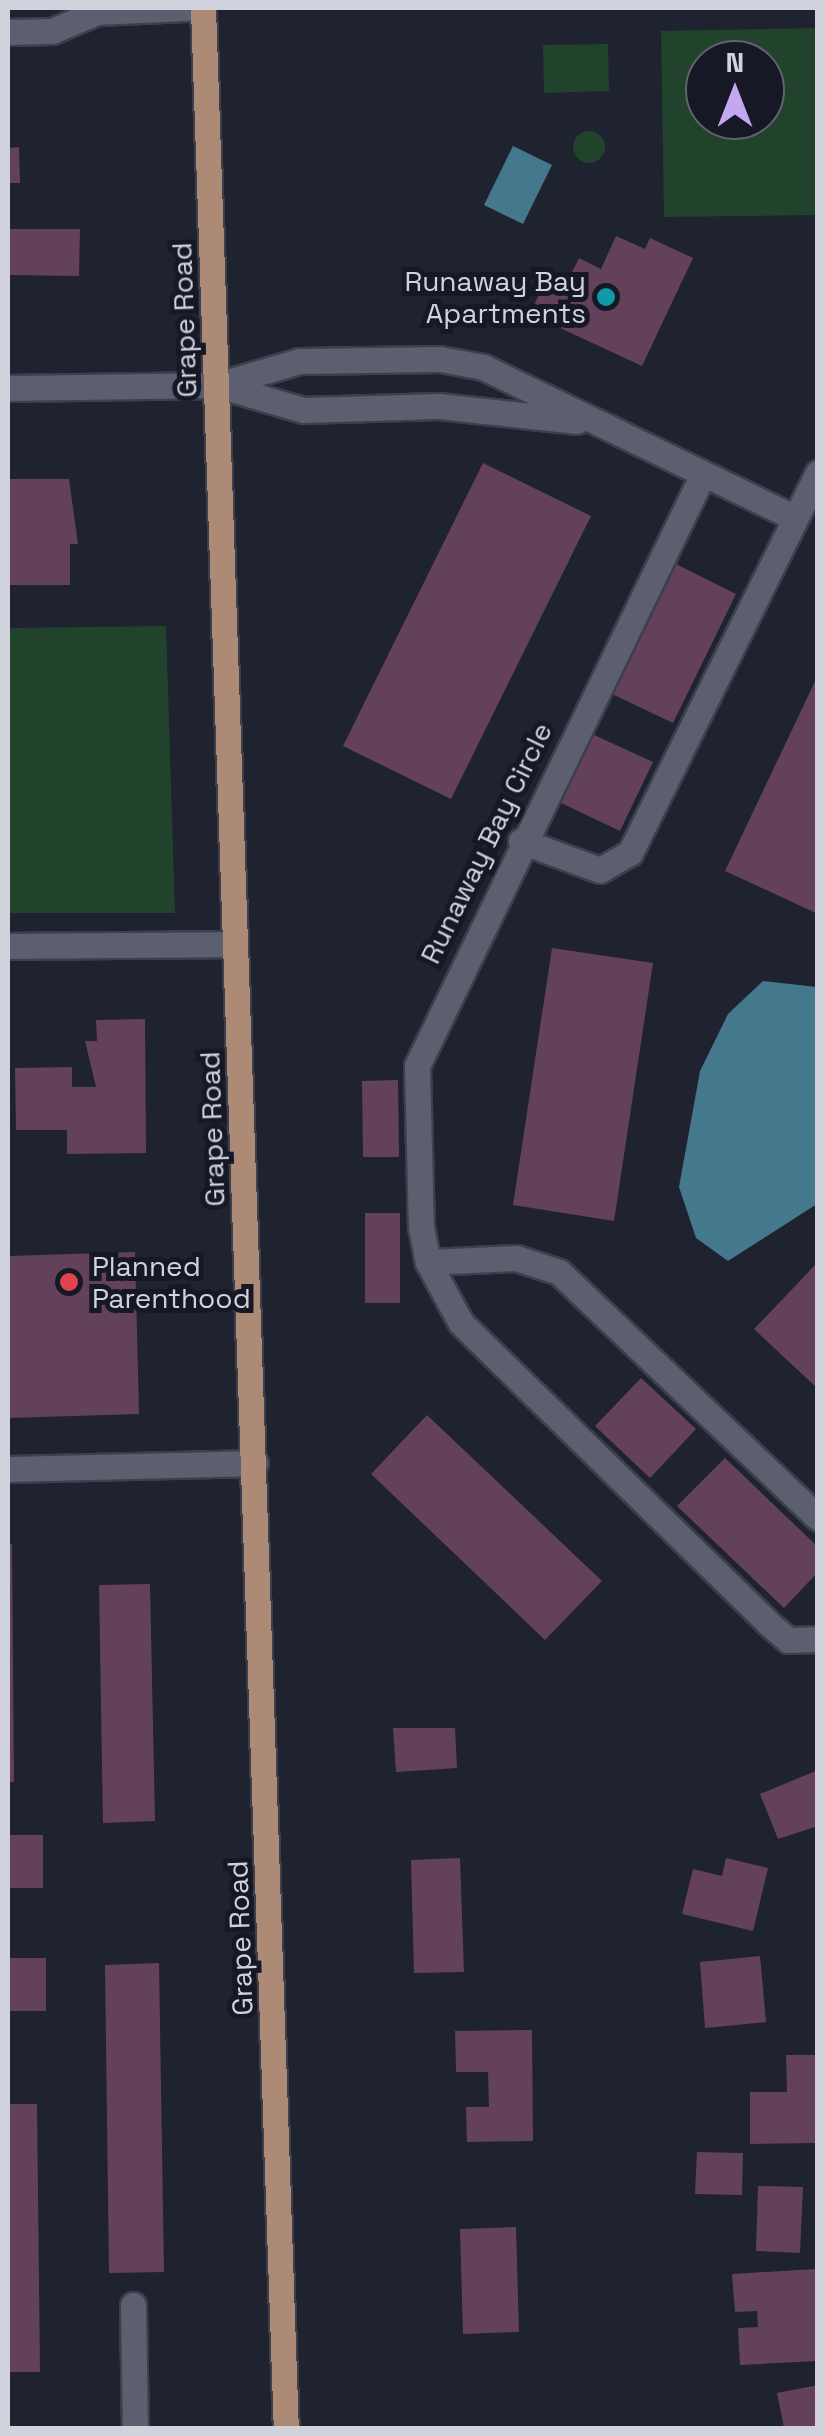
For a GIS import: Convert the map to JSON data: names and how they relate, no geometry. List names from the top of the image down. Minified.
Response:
{"streets":{"main road":["Grape Road"],"street":["Runaway Bay Circle"]},"places":["Runaway Bay Apartments","Planned Parenthood"],"north":"top"}
